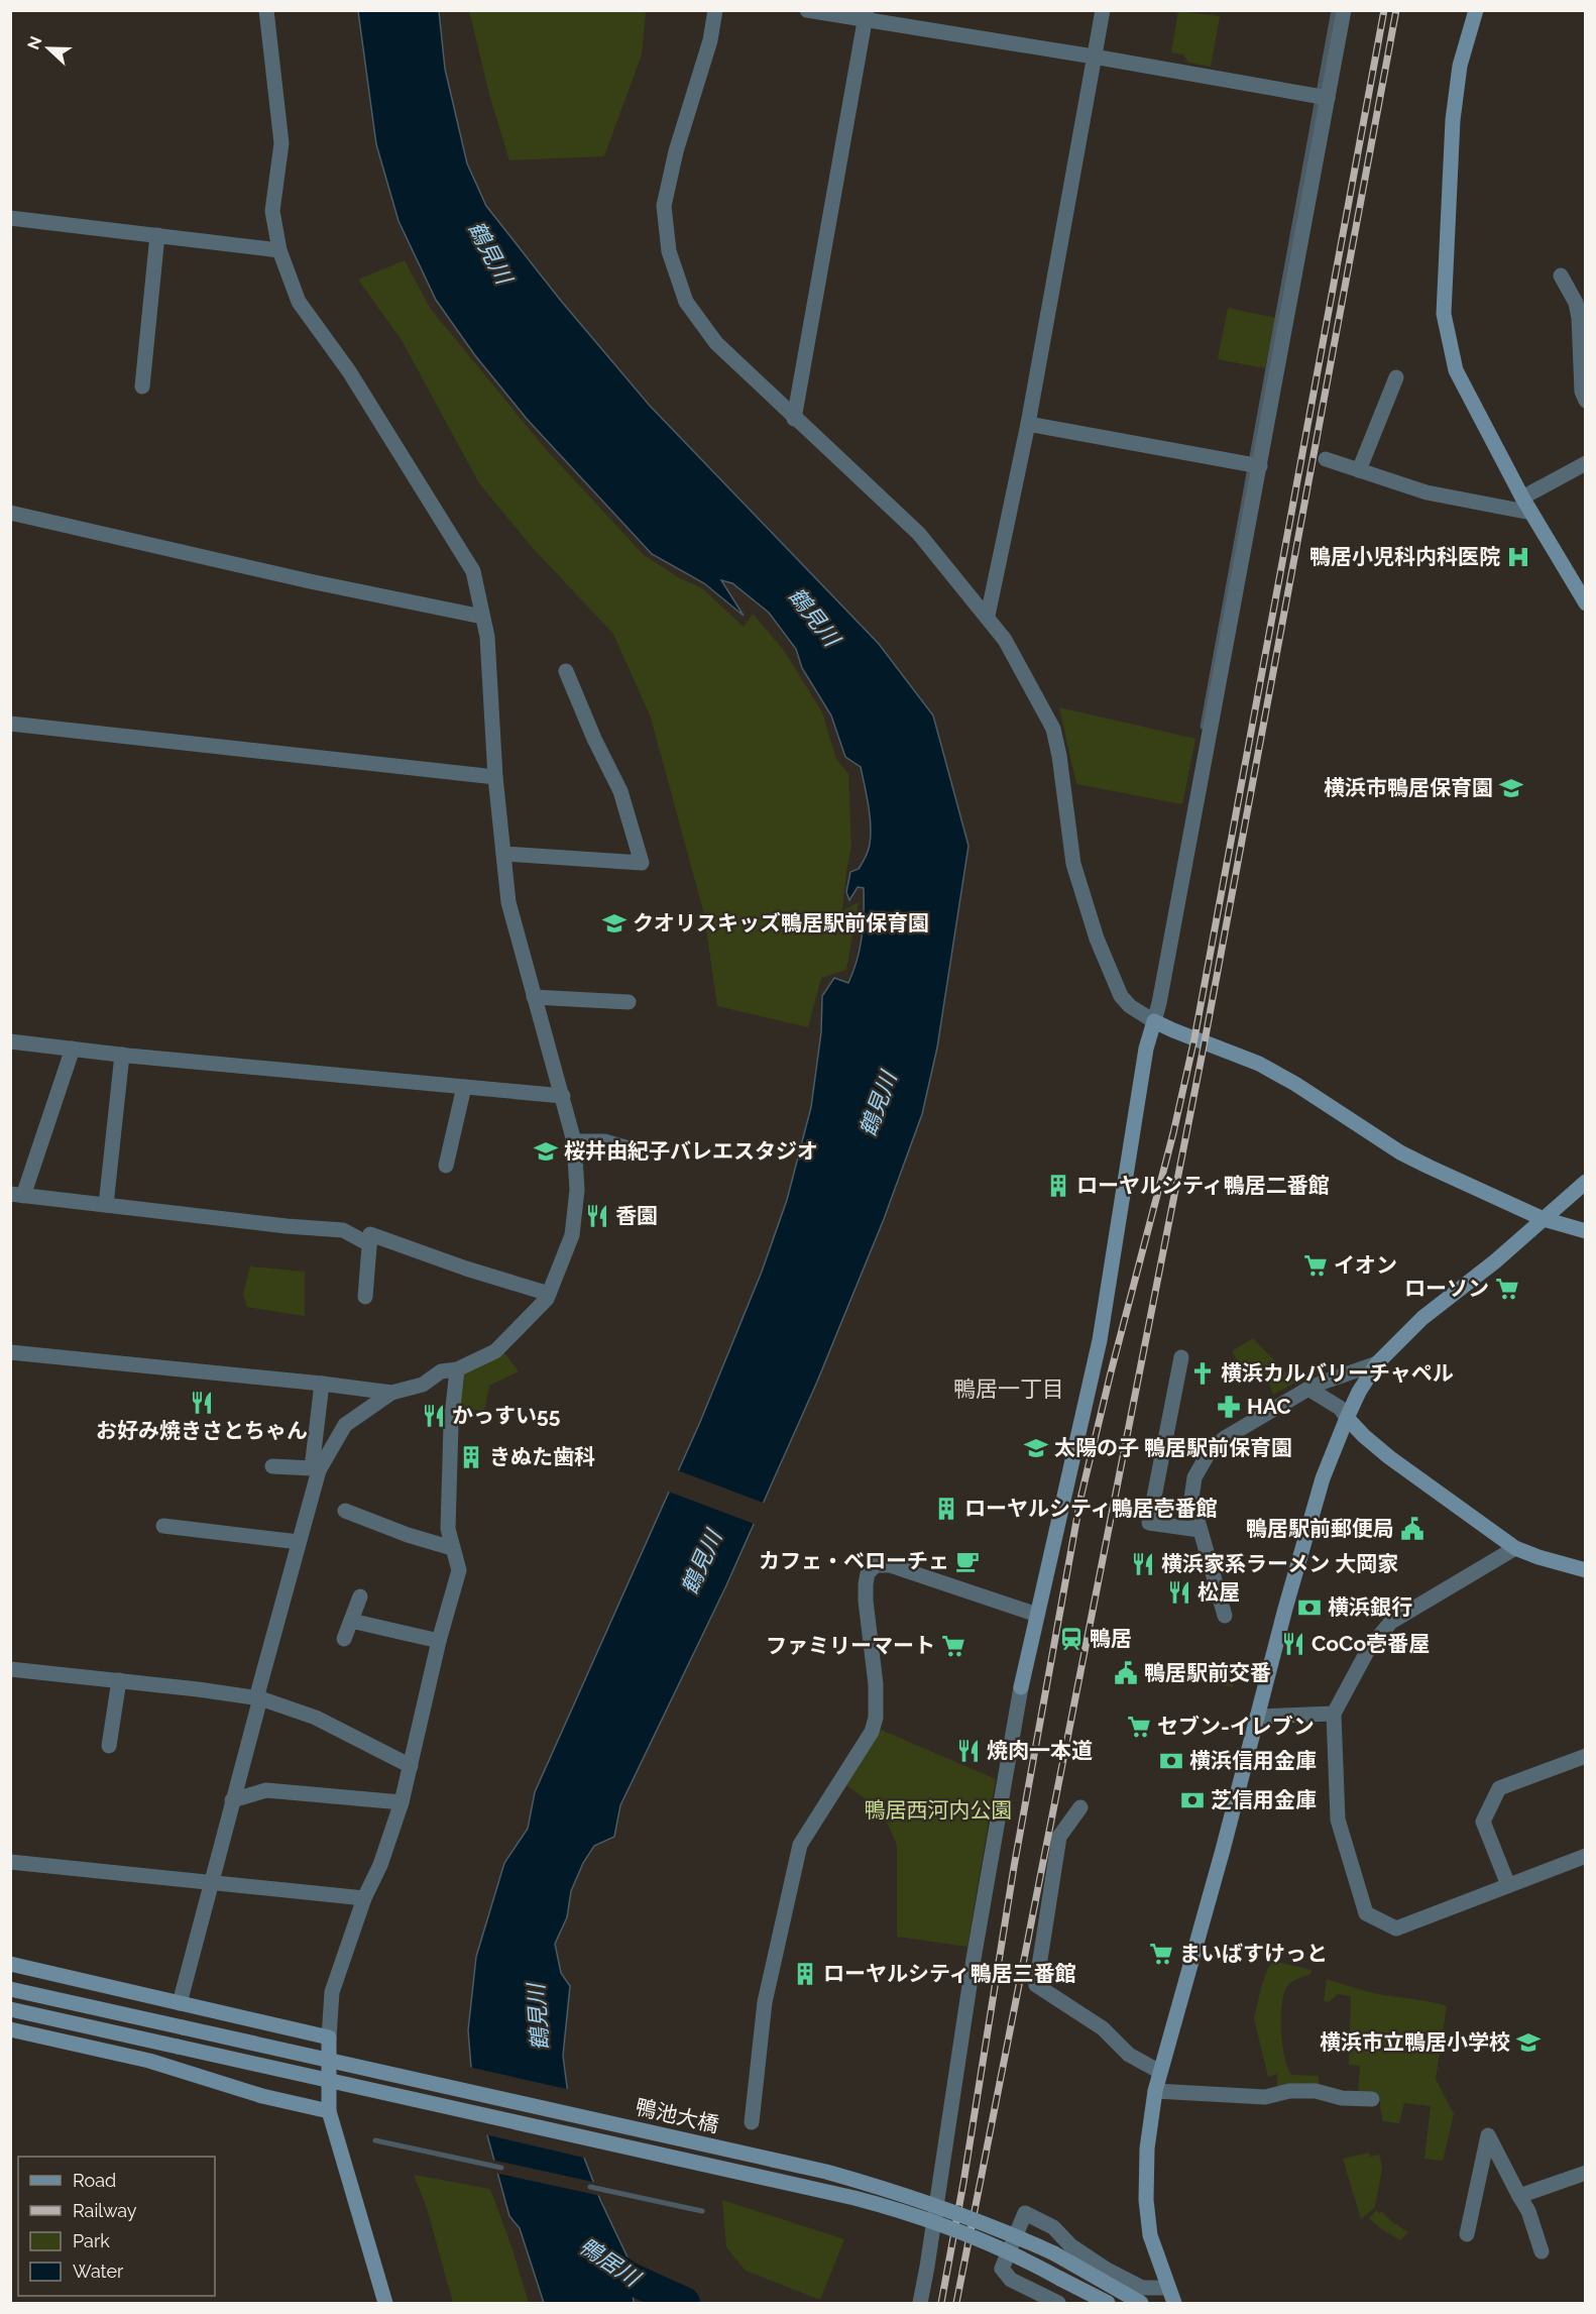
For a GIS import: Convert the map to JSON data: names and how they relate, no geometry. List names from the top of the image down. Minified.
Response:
{"streets":{"street":["鴨池大橋"]},"districts":["鴨居一丁目"],"water":["鶴見川","鴨居川"],"parks":["鴨居西河内公園"],"places":{"hospital":["鴨居小児科内科医院"],"school or university":["横浜市鴨居保育園","クオリスキッズ鴨居駅前保育園","桜井由紀子バレエスタジオ","太陽の子 鴨居駅前保育園","横浜市立鴨居小学校"],"building":["ローヤルシティ鴨居二番館","きぬた歯科","ローヤルシティ鴨居壱番館","ローヤルシティ鴨居三番館"],"restaurant":["香園","お好み焼きさとちゃん","かっすい55","横浜家系ラーメン 大岡家","松屋","CoCo壱番屋","焼肉一本道"],"supermarket":["イオン","ローソン","ファミリーマート","セブン-イレブン","まいばすけっと"],"church":["横浜カルバリーチャペル"],"pharmacy":["HAC"],"public building":["鴨居駅前郵便局","鴨居駅前交番"],"cafe":["カフェ・ベローチェ"],"bank":["横浜銀行","横浜信用金庫","芝信用金庫"],"station":["鴨居"]},"legend":["Road","Railway","Park","Water"],"north":"left"}
